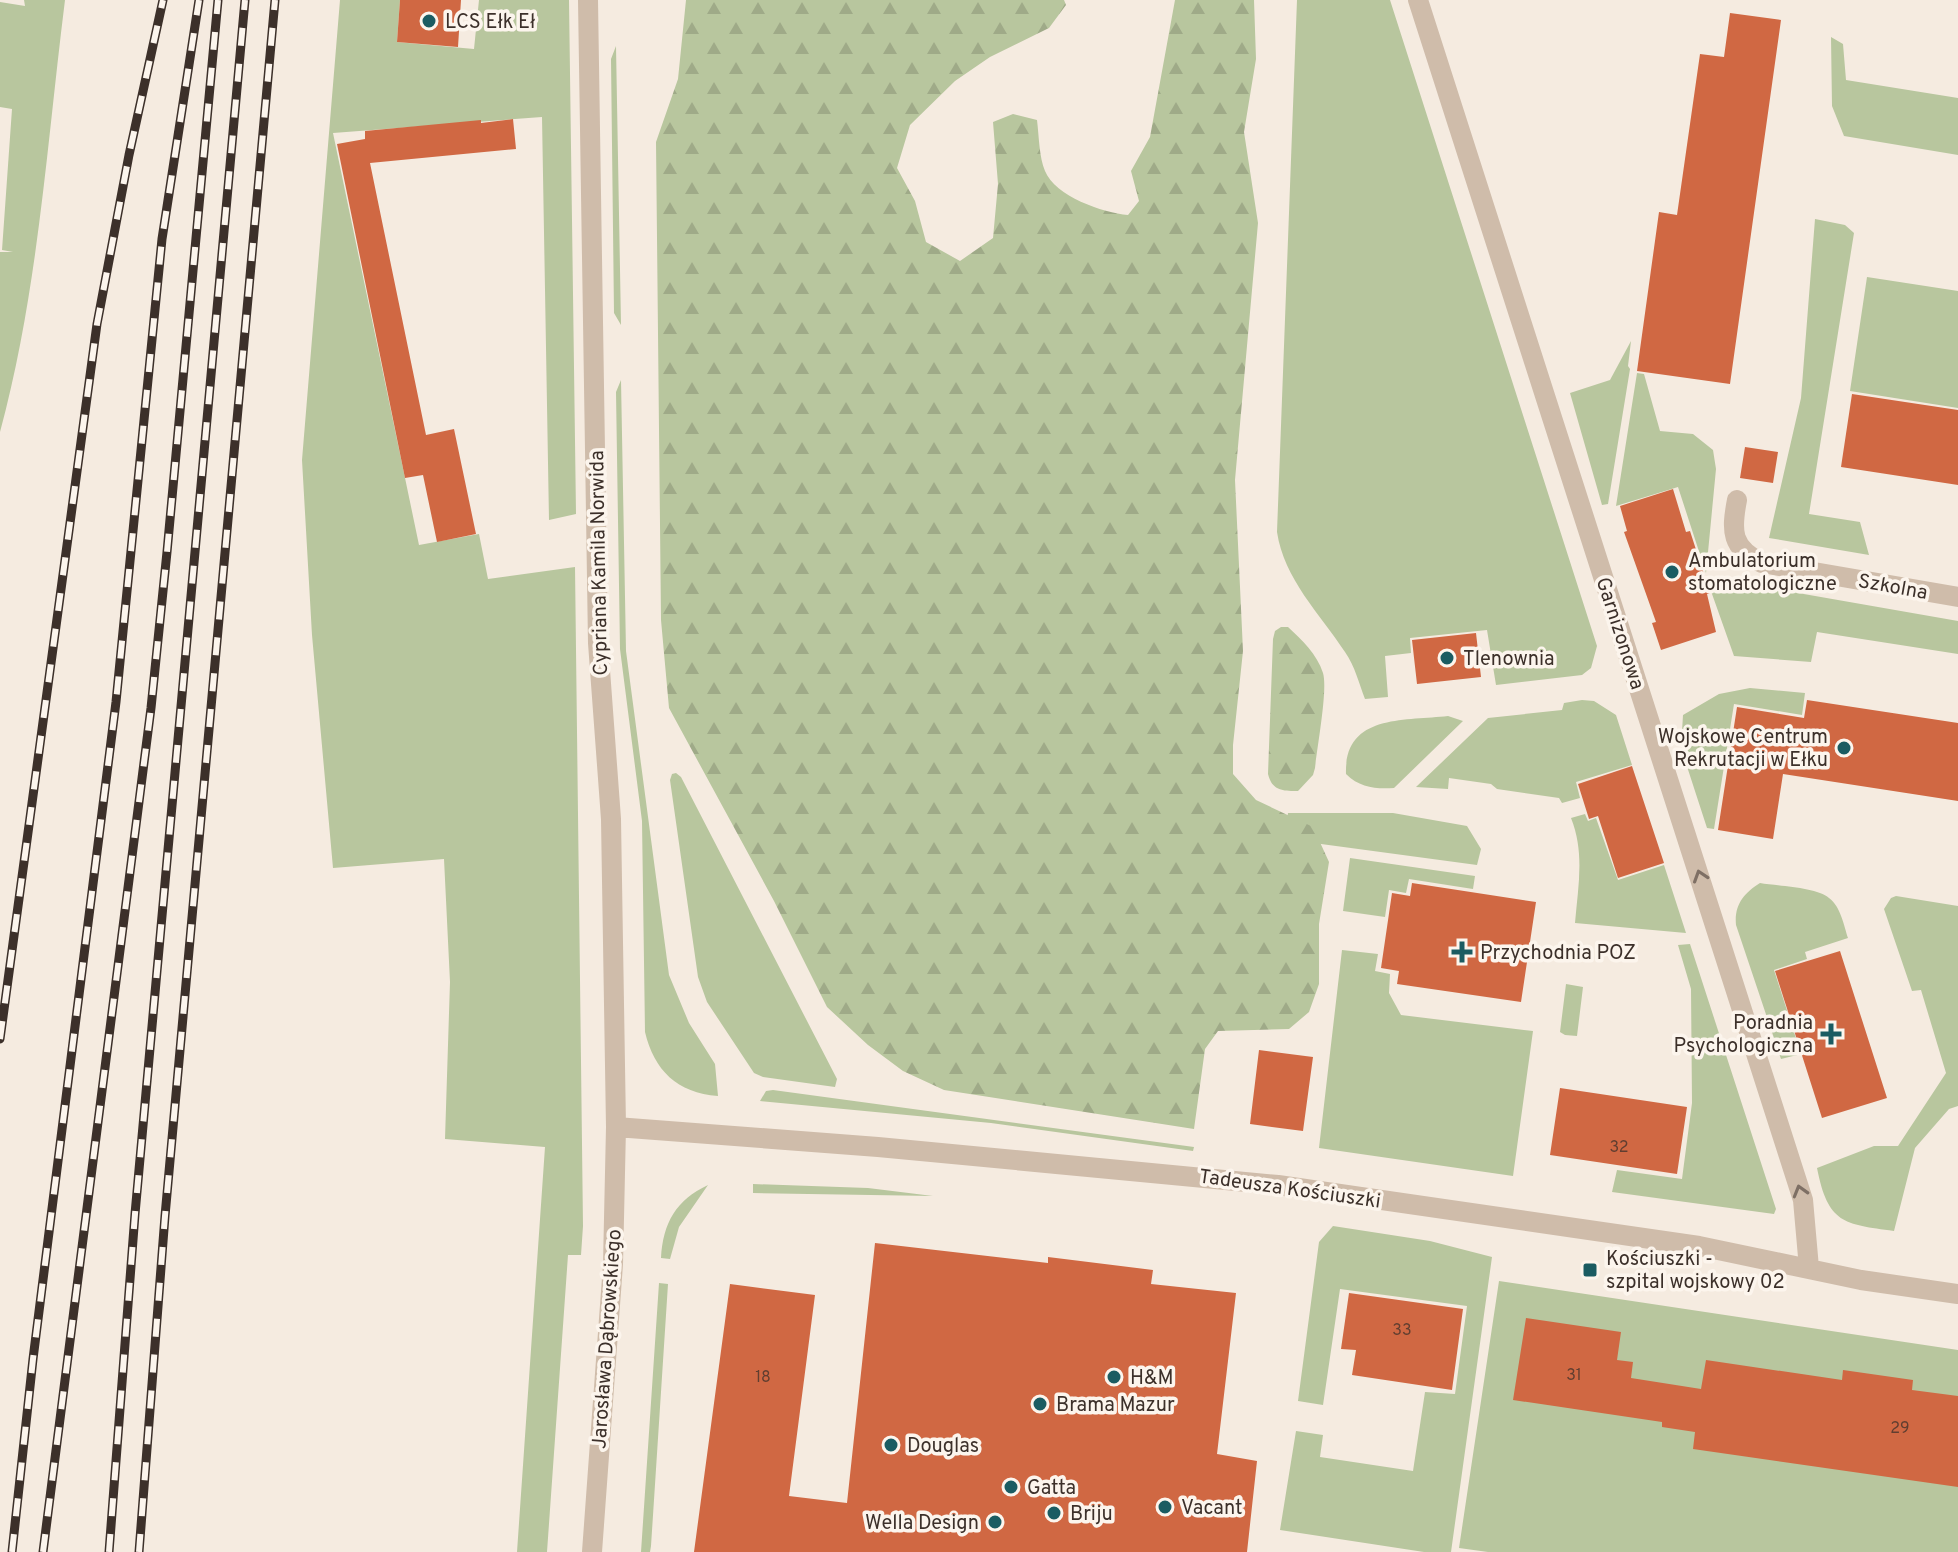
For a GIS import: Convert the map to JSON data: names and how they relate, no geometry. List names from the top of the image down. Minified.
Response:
{"streets":{"street":["Cypriana Kamila Norwida","Szkolna","Garnizonowa","Tadeusza Kościuszki","Jarosława Dąbrowskiego"]},"crossings":[["Cypriana Kamila Norwida","Tadeusza Kościuszki"],["Cypriana Kamila Norwida","Jarosława Dąbrowskiego"],["Garnizonowa","Tadeusza Kościuszki"],["Tadeusza Kościuszki","Jarosława Dąbrowskiego"]],"one_way":["Garnizonowa"],"places":{"other":["LCS Ełk Eł","Ambulatorium stomatologiczne","Tlenownia","Wojskowe Centrum Rekrutacji w Ełku","H&M","Brama Mazur","Douglas","Gatta","Vacant","Briju","Wella Design"],"health":["Przychodnia POZ","Poradnia Psychologiczna"],"transit":["Kościuszki - szpital wojskowy 02"]},"house_numbers":["32","33","31","18","29"]}
